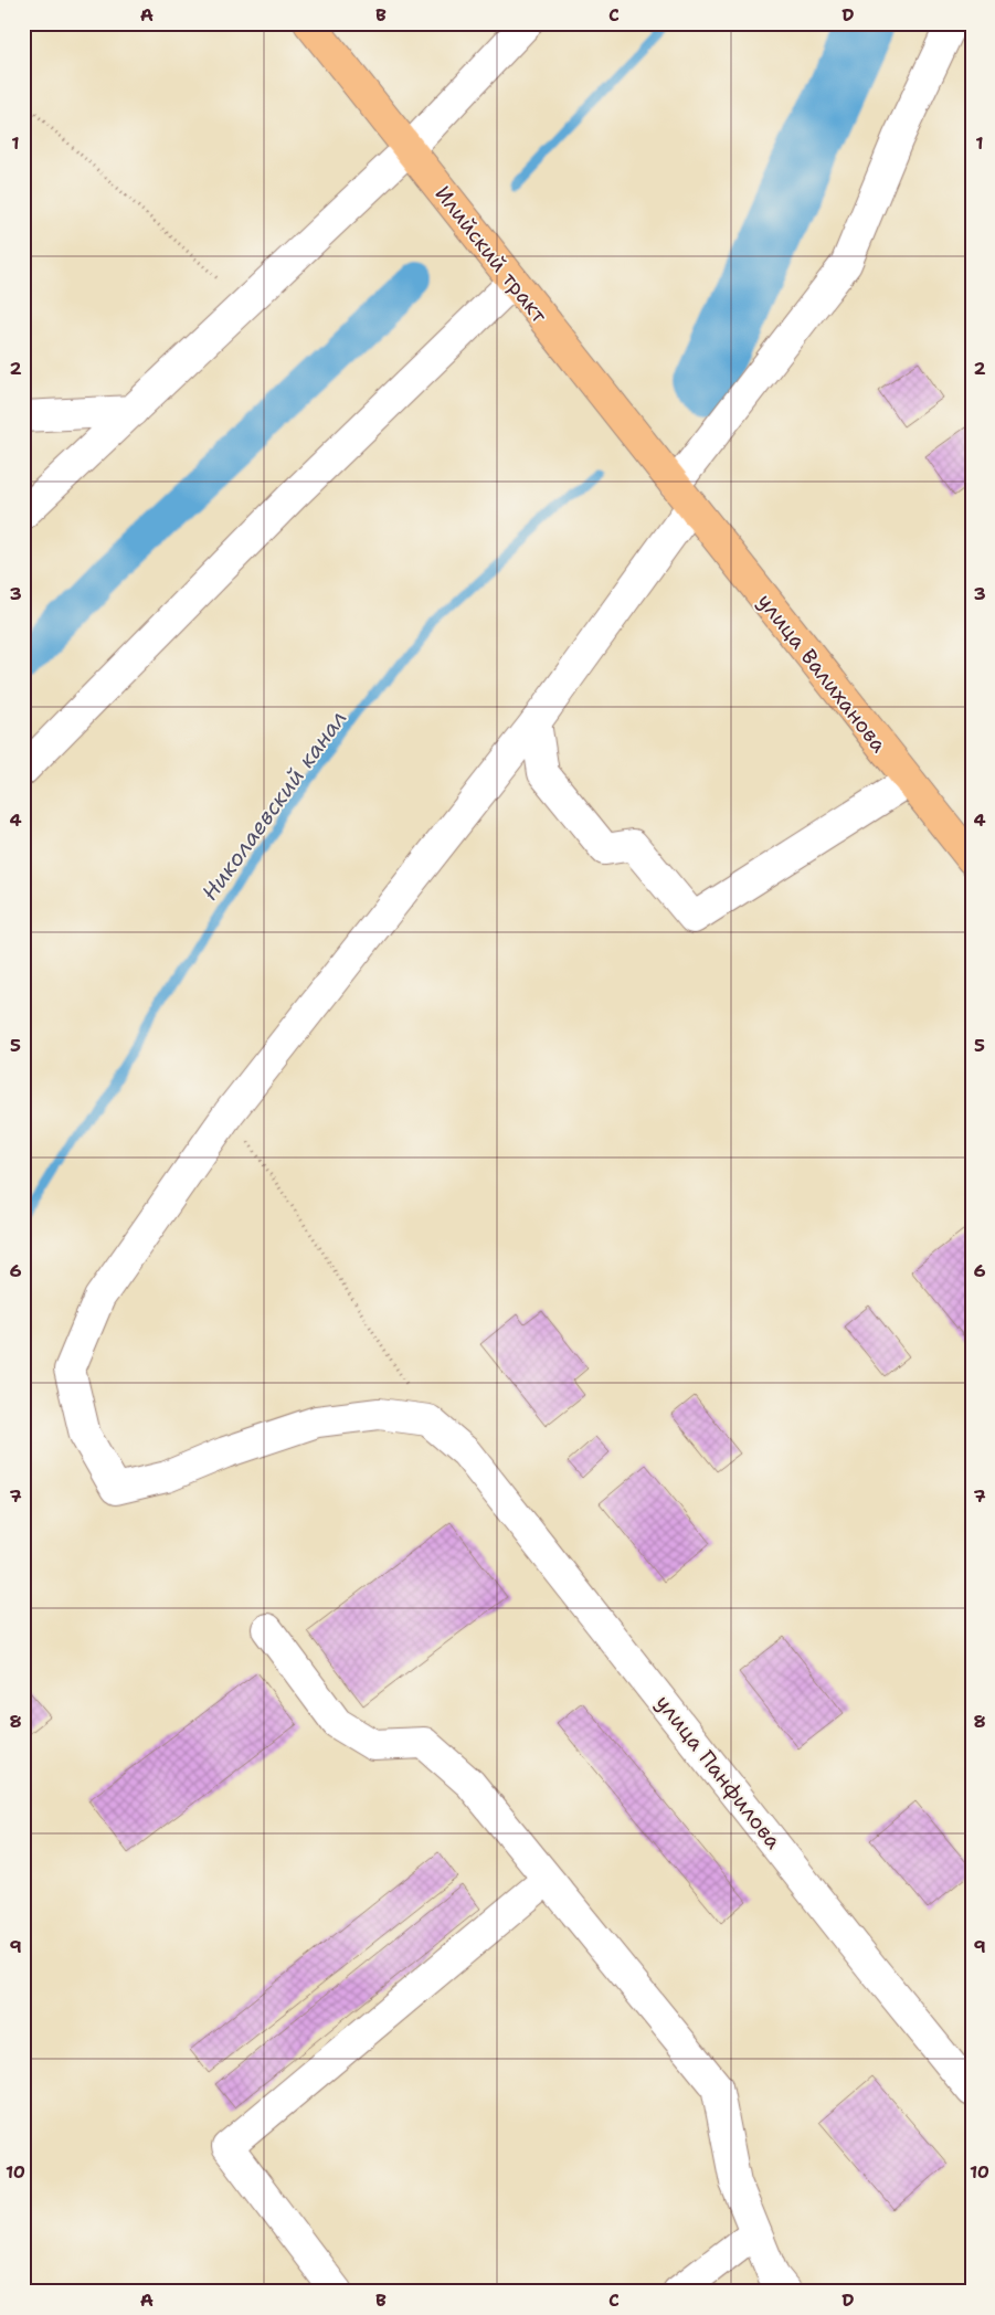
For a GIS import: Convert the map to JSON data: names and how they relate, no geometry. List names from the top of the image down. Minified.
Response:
{"streets":{"main road":["Илийский тракт","улица Валиханова"],"street":["улица Панфилова"]},"crossings":[["Илийский тракт","улица Валиханова"]],"water":["Николаевский канал"],"grid":{"columns":["A","B","C","D"],"rows":["1","2","3","4","5","6","7","8","9","10"]}}
